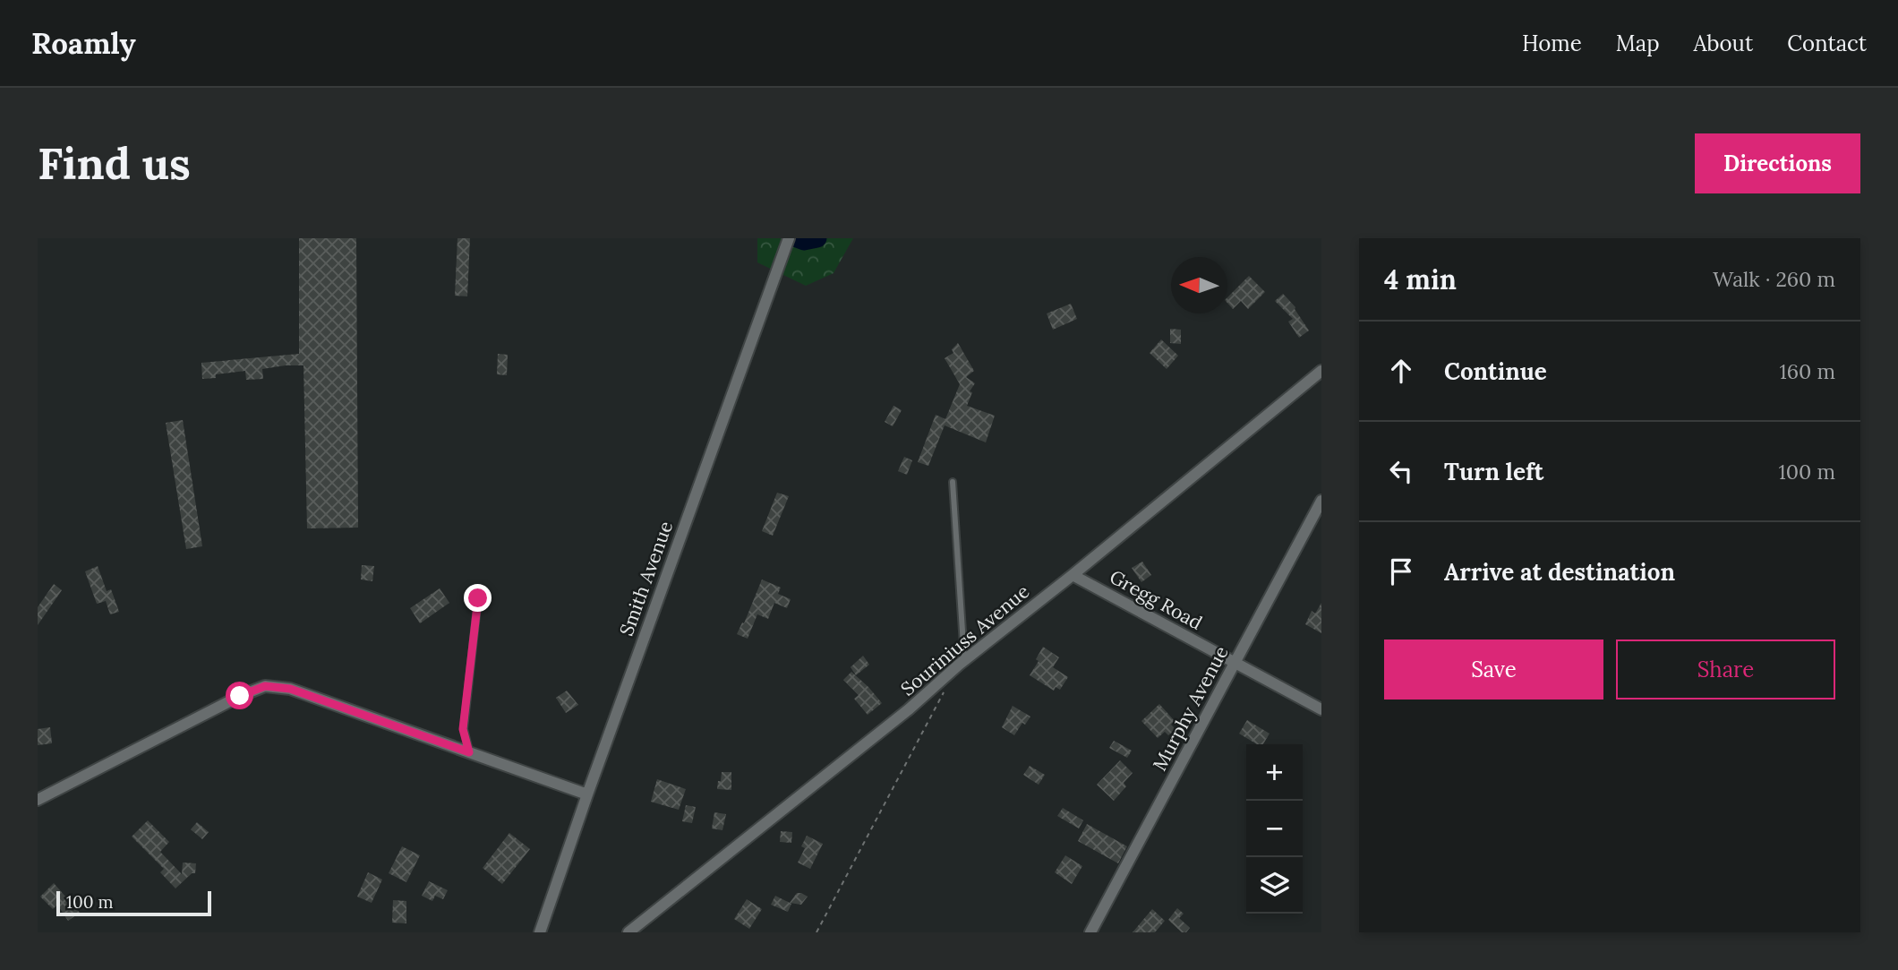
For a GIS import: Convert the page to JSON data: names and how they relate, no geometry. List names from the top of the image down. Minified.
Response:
{"streets":{"street":["Smith Avenue","Gregg Road","Souriniuss Avenue","Murphy Avenue"]},"crossings":[["Gregg Road","Souriniuss Avenue"],["Gregg Road","Murphy Avenue"]],"scale_bar":"100 m","north":"left","page":{"header":"Roamly","nav":["Home","Map","About","Contact"],"buttons":["Directions",["Save","Share"]],"title":"Find us","heading":["4 min","Walk · 260 m"],"list":[["Continue","160 m"],["Turn left","100 m"],"Arrive at destination"],"map_buttons":["+","−"],"scale":"100 m"}}
